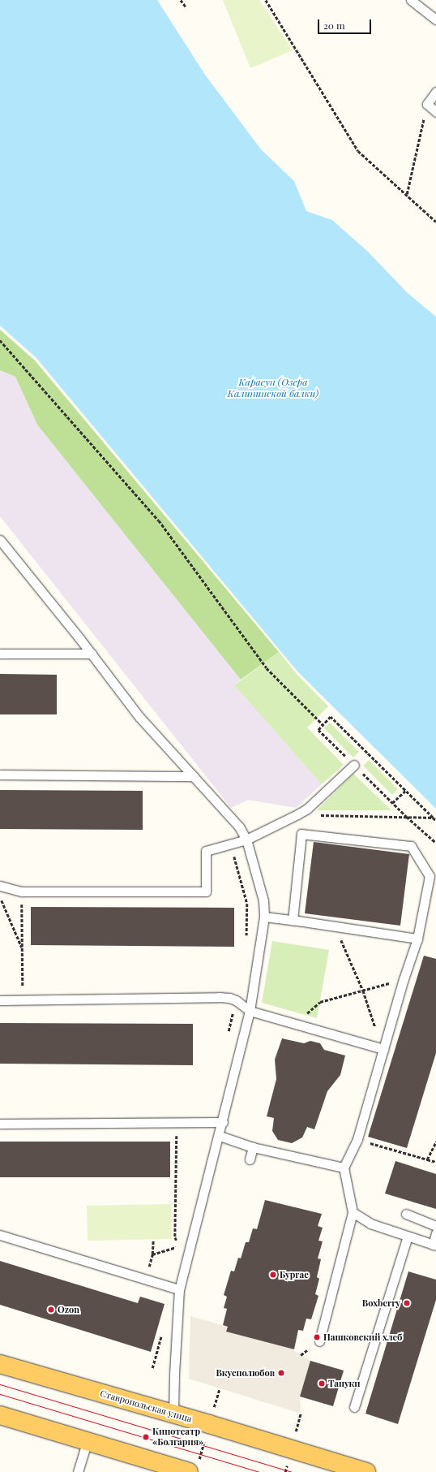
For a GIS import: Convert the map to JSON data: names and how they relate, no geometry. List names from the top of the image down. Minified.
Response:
{"streets":{"main road":["Ставропольская улица"]},"water":["Карасун (Озера Калининской балки)"],"places":["Бургас","Boxberry","Ozon","Пашковский хлеб","Вкуснолюбов","Тануки","Кинотеатр «Болгария»"],"scale_bar":"20 m"}
